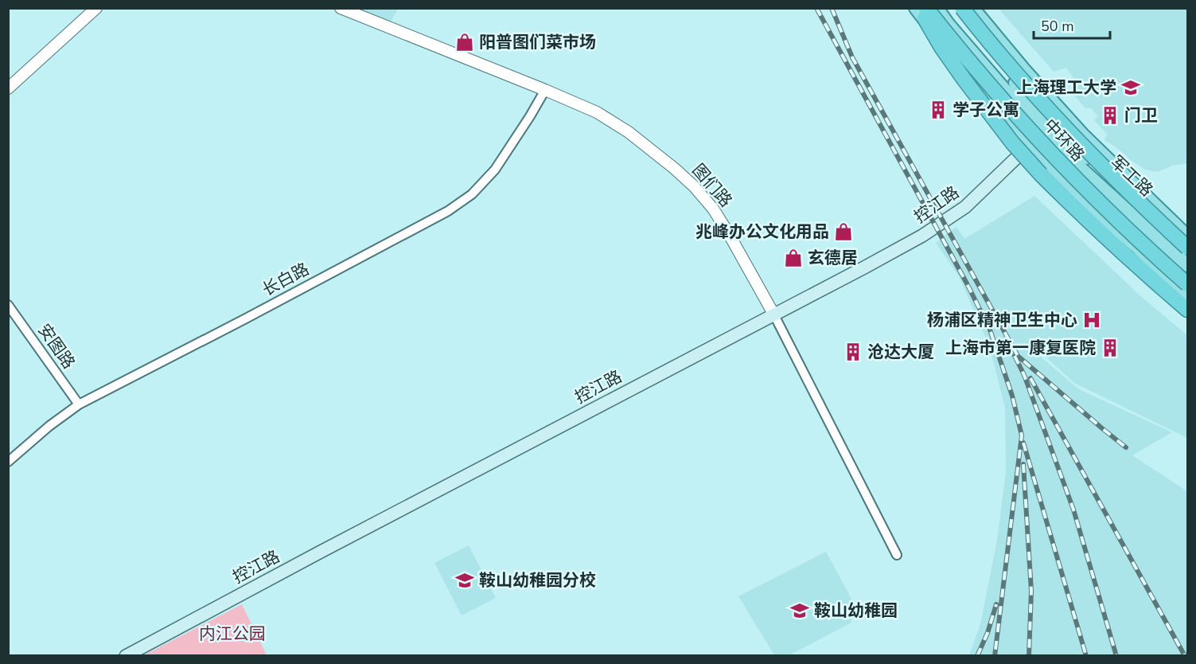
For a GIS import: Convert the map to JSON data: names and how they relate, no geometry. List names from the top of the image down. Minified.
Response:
{"streets":{"highway":["中环路"],"main road":["军工路","控江路"],"street":["图们路","长白路","安图路"]},"crossings":[["中环路","军工路"],["军工路","控江路"],["图们路","控江路"],["图们路","长白路"],["长白路","安图路"]],"parks":["内江公园"],"places":{"shop":["阳普图们菜市场","兆峰办公文化用品","玄德居"],"school or university":["上海理工大学","鞍山幼稚园分校","鞍山幼稚园"],"building":["学子公寓","门卫","上海市第一康复医院","沧达大厦"],"hospital":["杨浦区精神卫生中心"]},"scale_bar":"50 m"}
